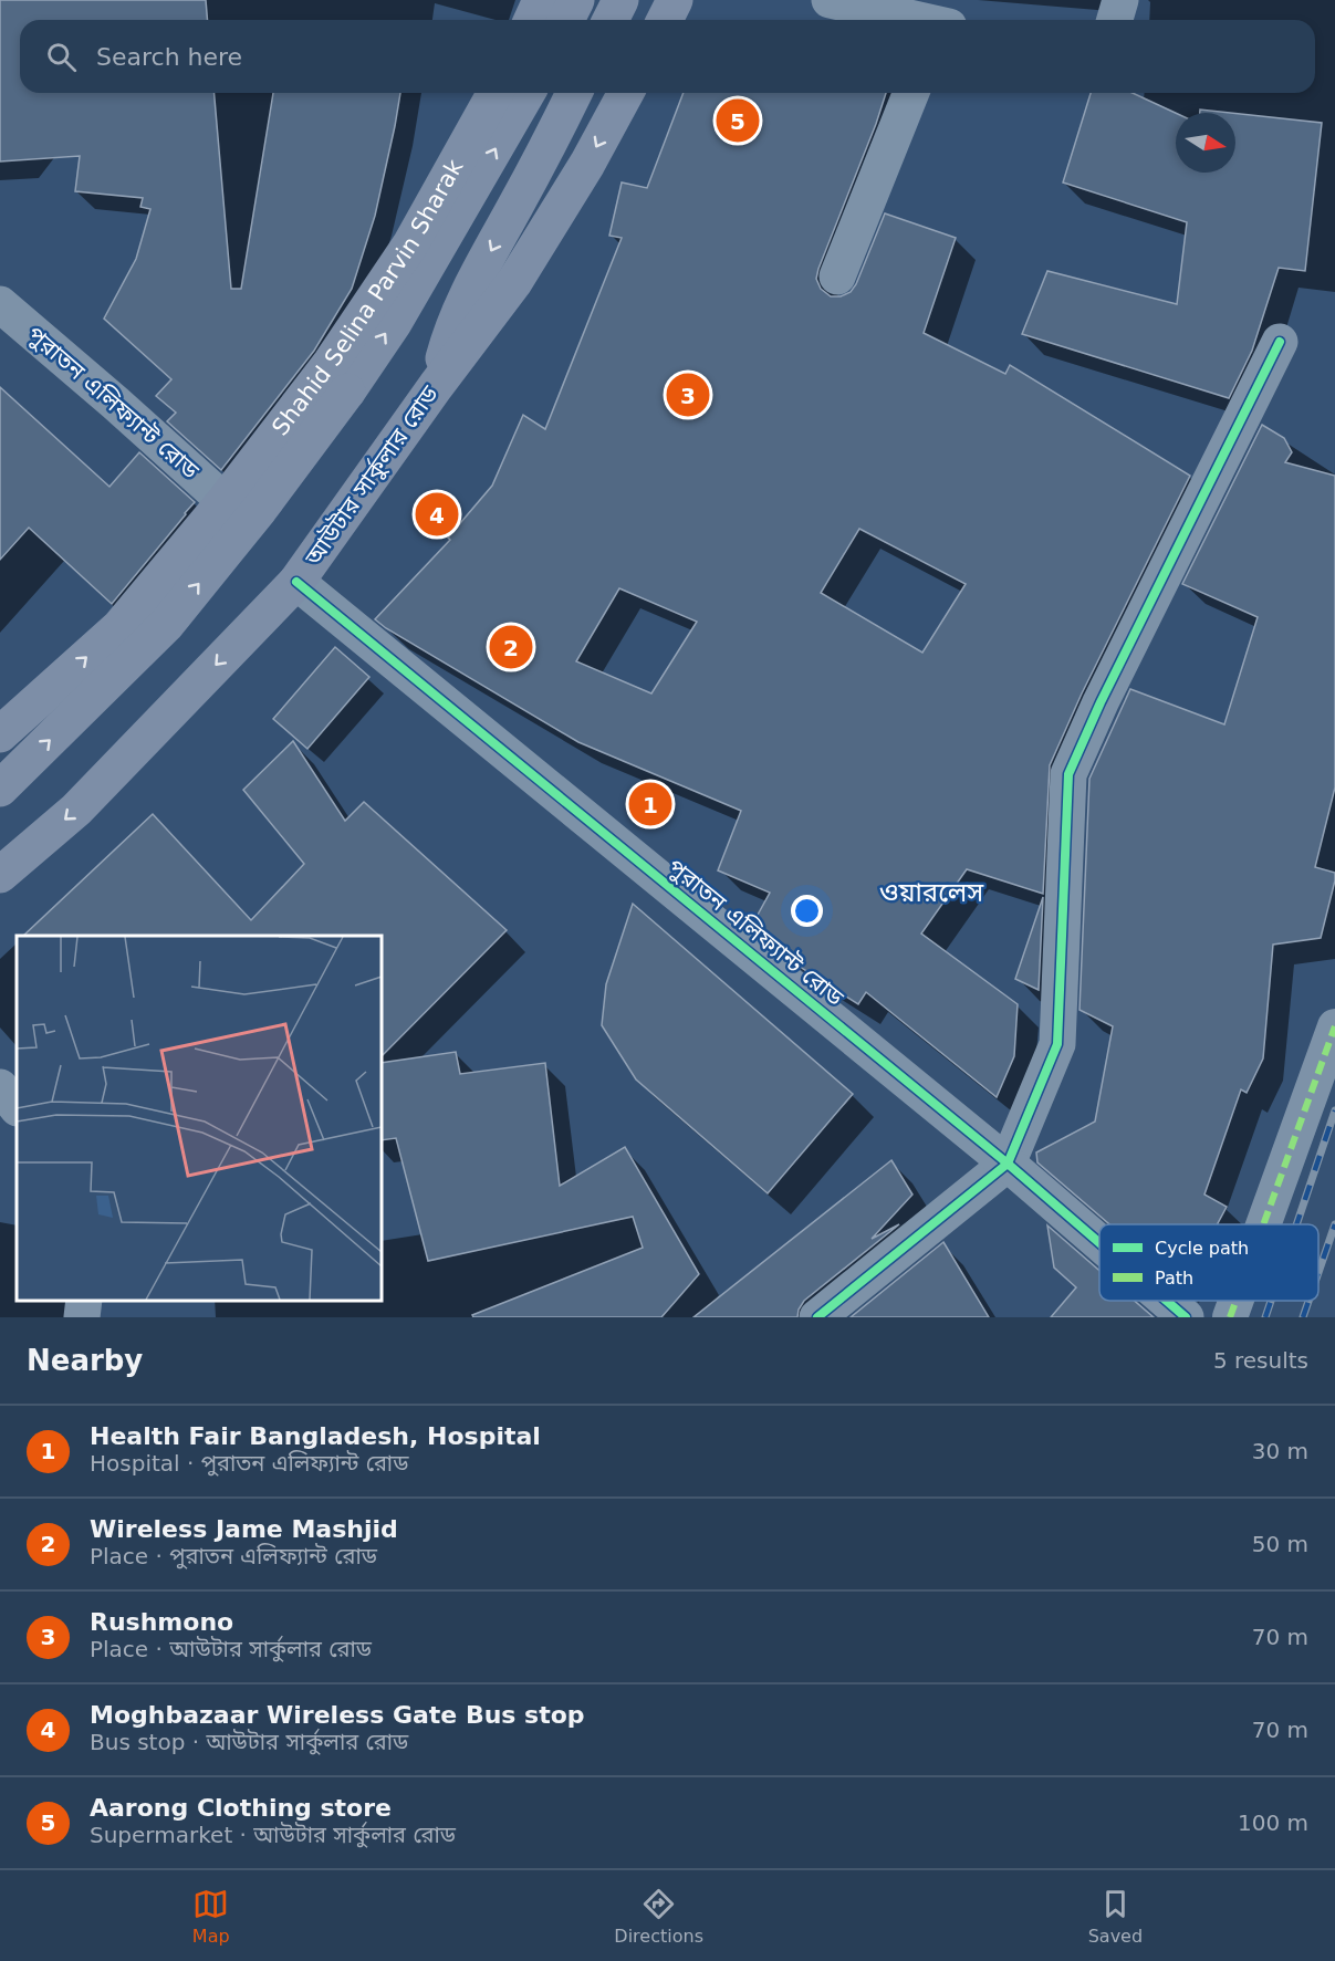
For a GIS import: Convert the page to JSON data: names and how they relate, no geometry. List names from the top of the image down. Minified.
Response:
{"streets":{"main road":["Shahid Selina Parvin Sharak","আউটার সার্কুলার রোড"],"street":["পুরাতন এলিফ্যান্ট রোড"]},"crossings":[["Shahid Selina Parvin Sharak","পুরাতন এলিফ্যান্ট রোড"],["পুরাতন এলিফ্যান্ট রোড","আউটার সার্কুলার রোড"]],"districts":["ওয়ারলেস"],"legend":["Cycle path","Path"],"north":"right","page":{"search":"Search here","pins":["5","3","4","2","1"],"heading":["Nearby","5 results"],"list":[{"mark":"1","name":"Health Fair Bangladesh, Hospital","note":"Hospital · পুরাতন এলিফ্যান্ট রোড","value":"30 m"},{"mark":"2","name":"Wireless Jame Mashjid","note":"Place · পুরাতন এলিফ্যান্ট রোড","value":"50 m"},{"mark":"3","name":"Rushmono","note":"Place · আউটার সার্কুলার রোড","value":"70 m"},{"mark":"4","name":"Moghbazaar Wireless Gate Bus stop","note":"Bus stop · আউটার সার্কুলার রোড","value":"70 m"},{"mark":"5","name":"Aarong Clothing store","note":"Supermarket · আউটার সার্কুলার রোড","value":"100 m"}],"nav":["Map","Directions","Saved"]}}
